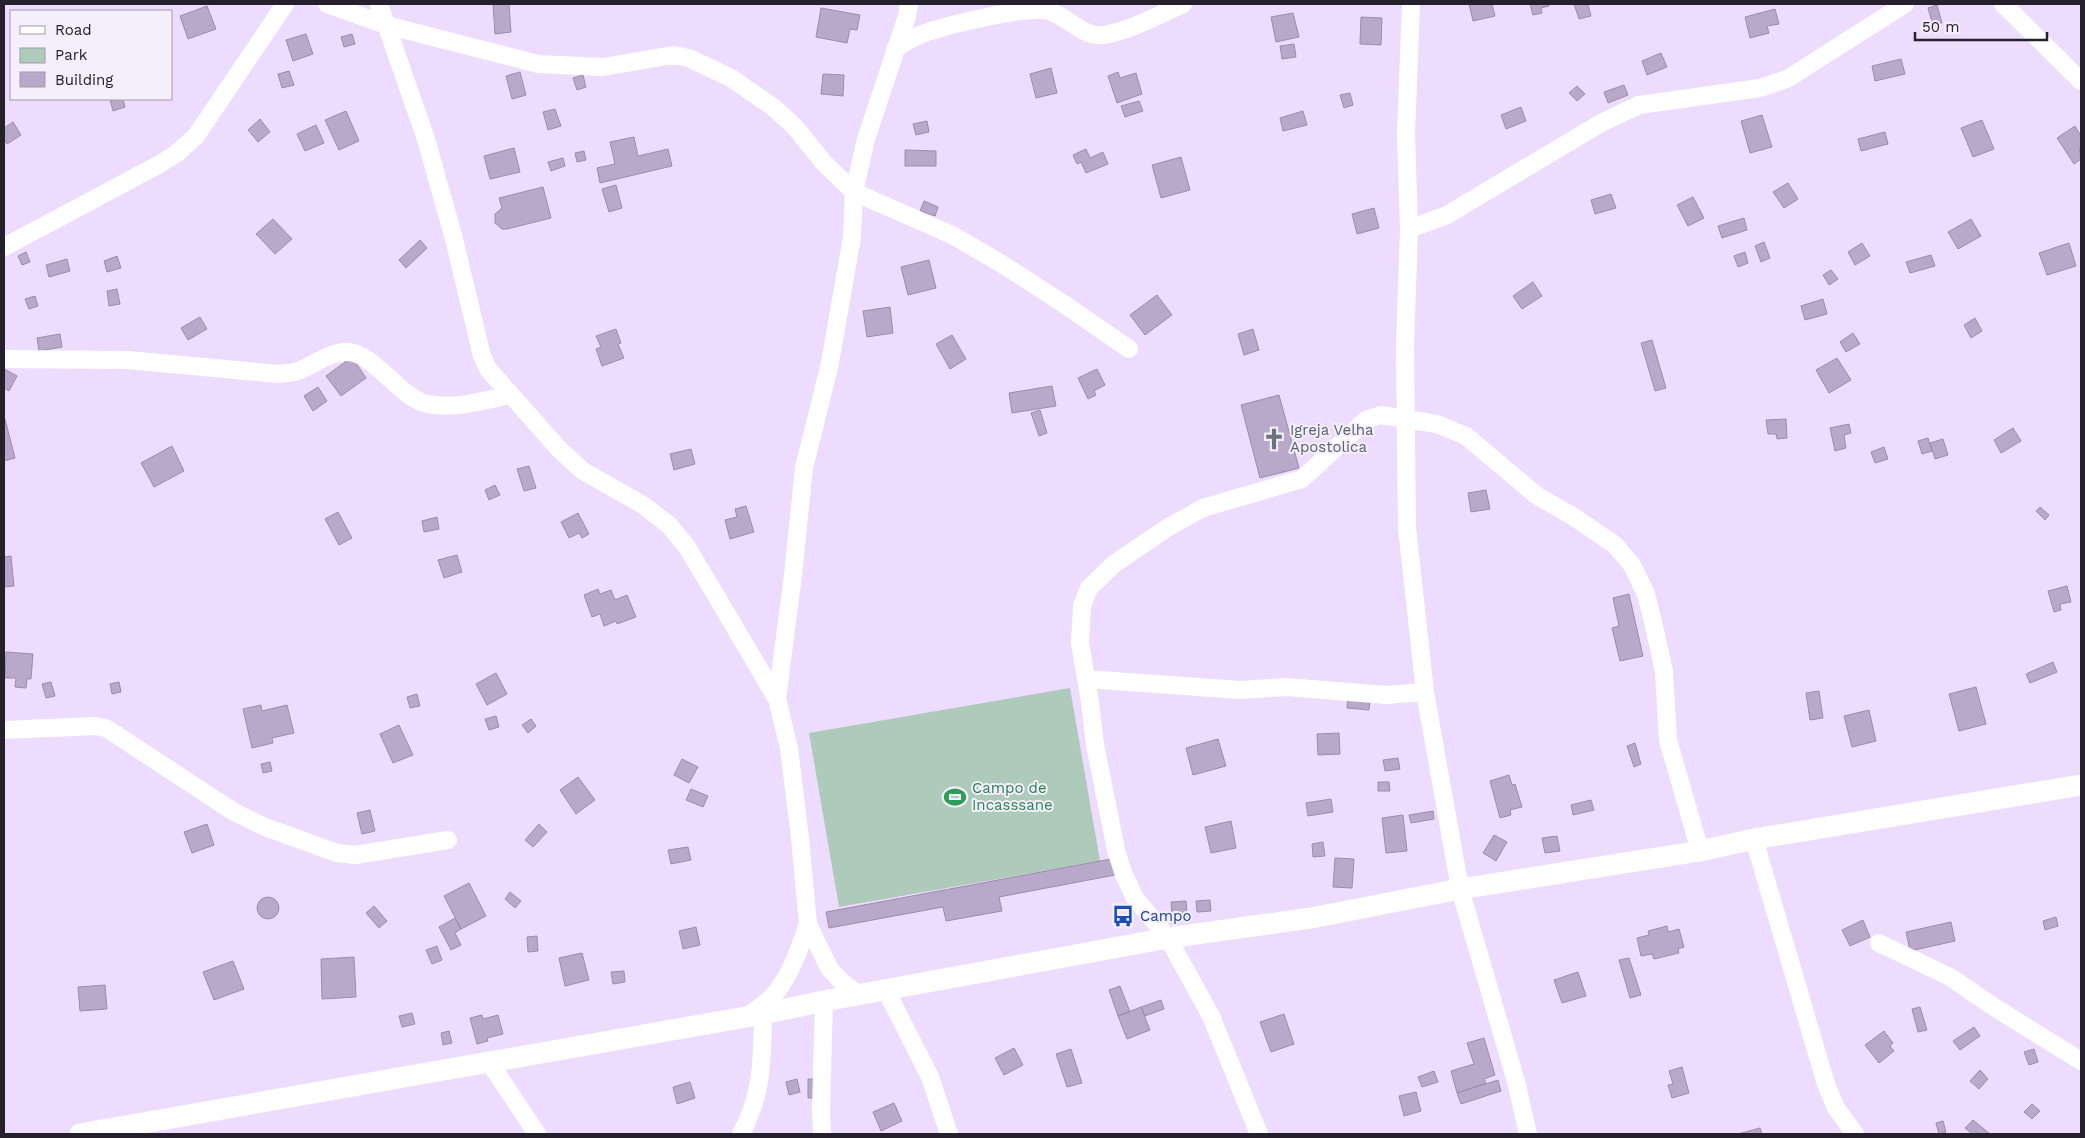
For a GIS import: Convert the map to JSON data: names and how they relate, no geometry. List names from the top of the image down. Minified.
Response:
{"places":{"church":["Igreja Velha Apostolica"],"sports":["Campo de Incasssane"],"bus stop":["Campo"]},"legend":["Road","Park","Building"],"scale_bar":"50 m"}
